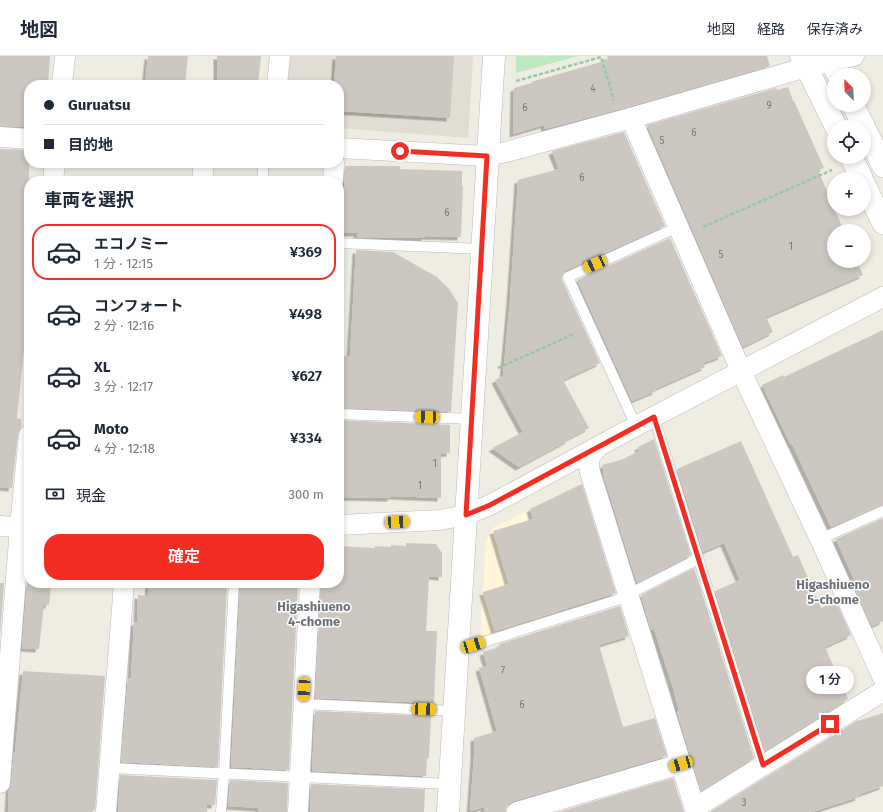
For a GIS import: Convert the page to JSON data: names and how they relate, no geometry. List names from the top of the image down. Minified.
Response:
{"districts":["Higashiueno 5-chome","Higashiueno 4-chome"],"house_numbers":["4","9","6","6","5","6","6","1","5","1","1","7","6","3"],"north":"top left","page":{"header":"地図","nav":["地図","経路","保存済み"],"map_buttons":["+","−"],"banner":["Guruatsu","目的地"],"heading":"車両を選択","list":[{"name":"エコノミー","note":"1 分 · 12:15","value":"¥369"},{"name":"コンフォート","note":"2 分 · 12:16","value":"¥498"},{"name":"XL","note":"3 分 · 12:17","value":"¥627"},{"name":"Moto","note":"4 分 · 12:18","value":"¥334"}],"pay":["現金","300 m"],"buttons":"確定","bubble":"1 分"}}
